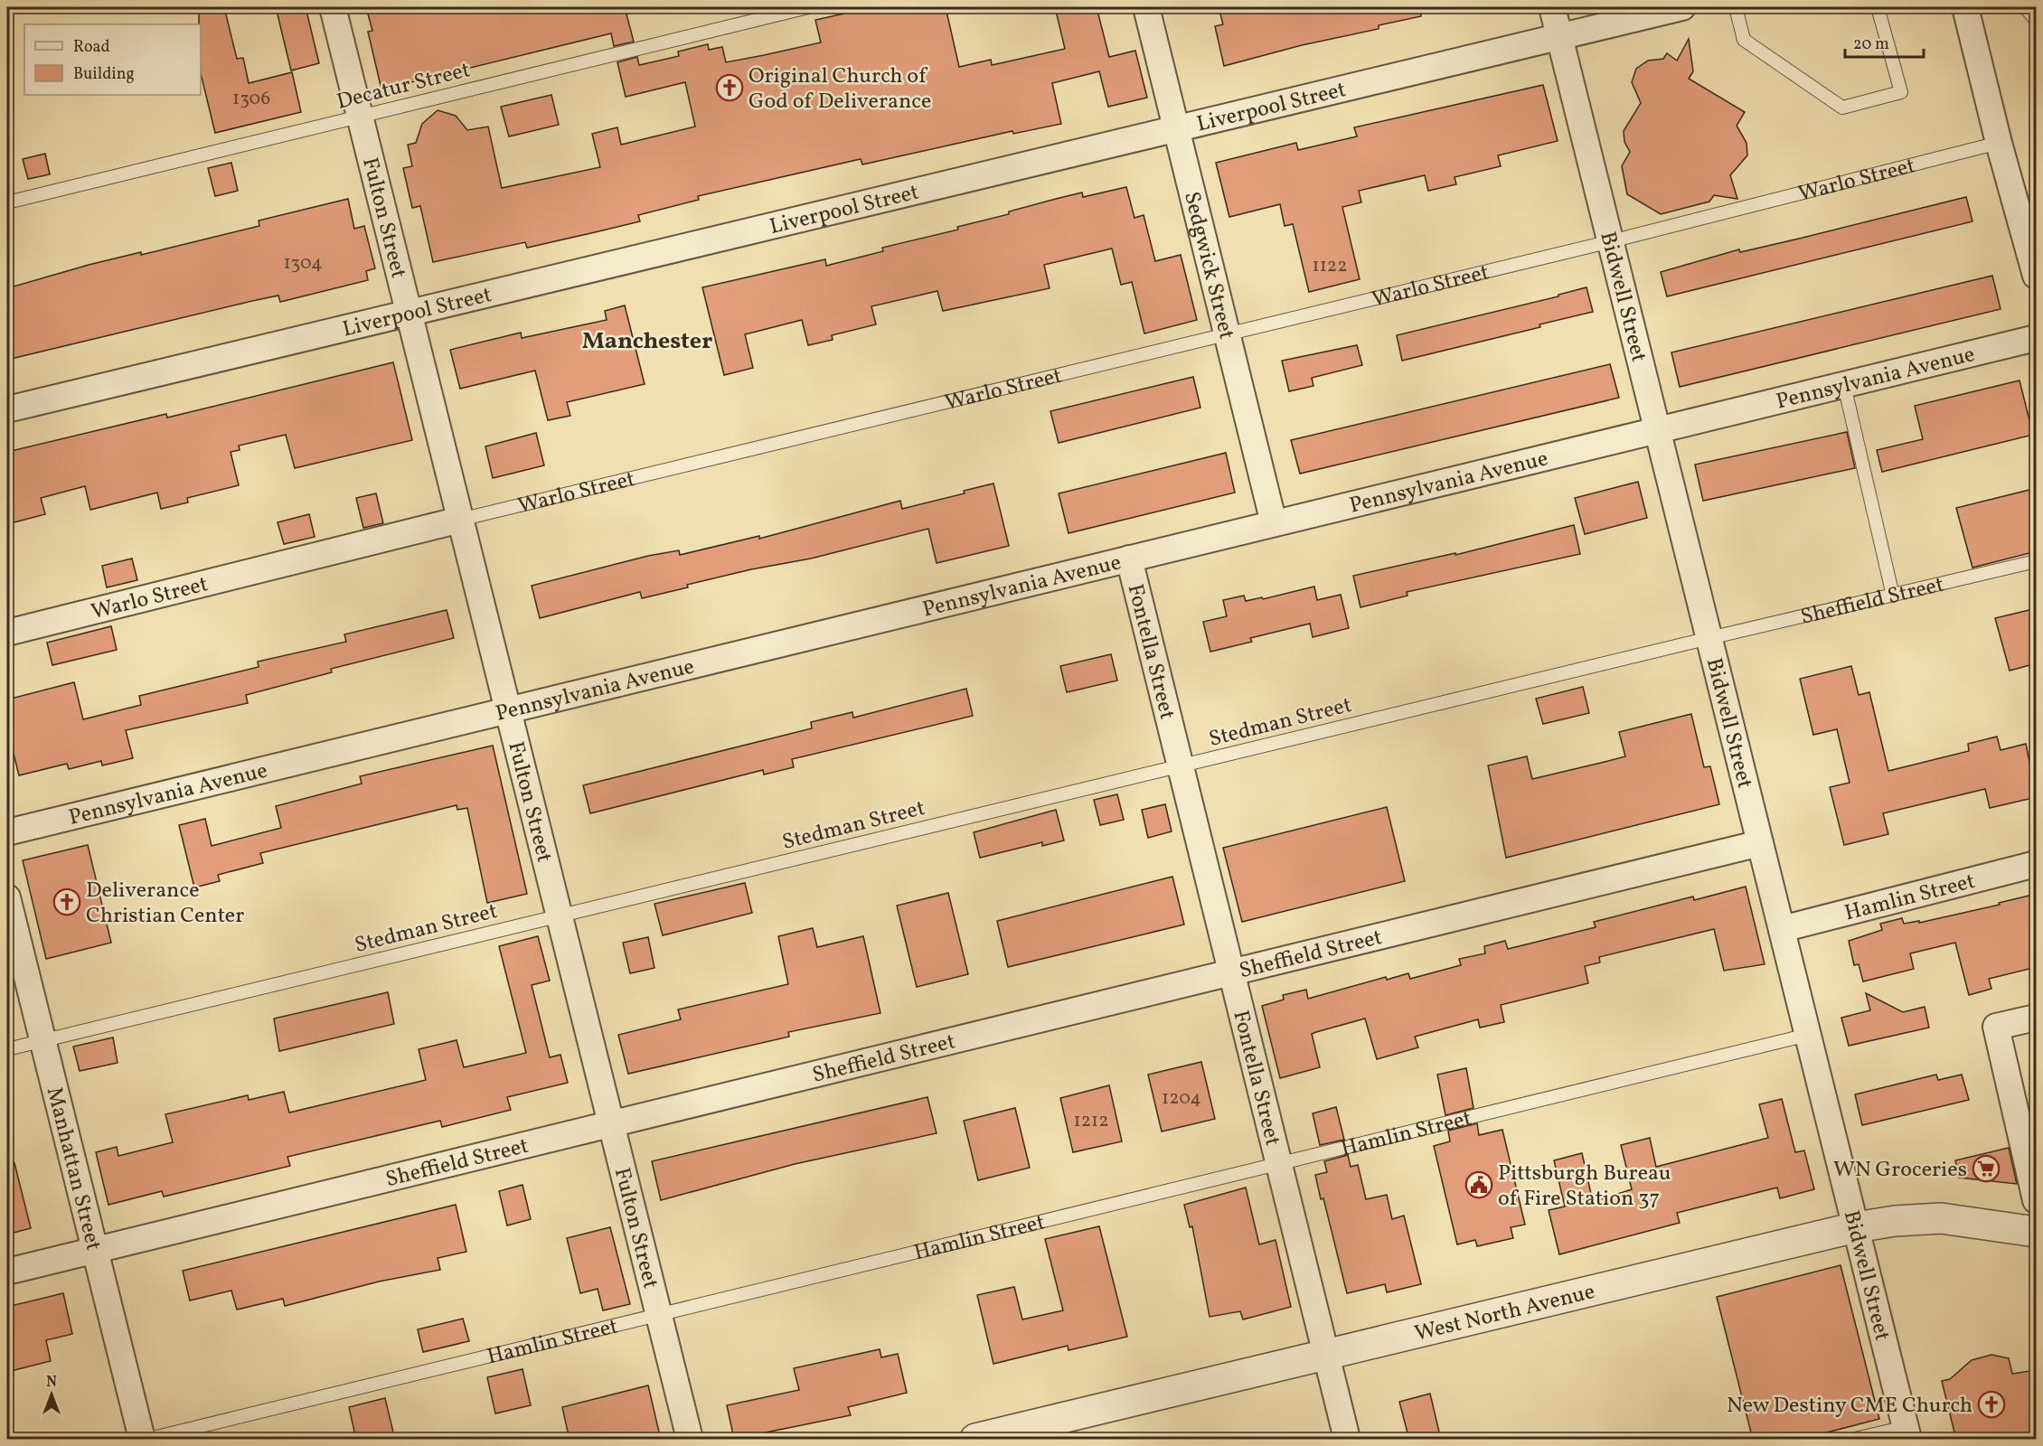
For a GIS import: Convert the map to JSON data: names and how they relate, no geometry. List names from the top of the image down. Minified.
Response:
{"streets":{"street":["Liverpool Street","Warlo Street","Fulton Street","Sedgwick Street","Bidwell Street","Pennsylvania Avenue","Sheffield Street","Fontella Street","Hamlin Street","Manhattan Street","West North Avenue"],"lane":["Decatur Street","Stedman Street"]},"crossings":[["Decatur Street","Fulton Street"],["Liverpool Street","Fulton Street"],["Liverpool Street","Sedgwick Street"],["Liverpool Street","Bidwell Street"],["Warlo Street","Fulton Street"],["Warlo Street","Sedgwick Street"],["Warlo Street","Bidwell Street"],["Fulton Street","Pennsylvania Avenue"],["Fulton Street","Sheffield Street"],["Fulton Street","Stedman Street"],["Fulton Street","Hamlin Street"],["Sedgwick Street","Pennsylvania Avenue"],["Bidwell Street","Pennsylvania Avenue"],["Bidwell Street","Sheffield Street"],["Bidwell Street","Stedman Street"],["Bidwell Street","Hamlin Street"],["Bidwell Street","West North Avenue"],["Pennsylvania Avenue","Fontella Street"],["Sheffield Street","Fontella Street"],["Sheffield Street","Stedman Street"],["Sheffield Street","Manhattan Street"],["Fontella Street","Stedman Street"],["Fontella Street","Hamlin Street"],["Fontella Street","West North Avenue"],["Stedman Street","Manhattan Street"]],"districts":["Manchester"],"places":{"church":["Original Church of God of Deliverance","Deliverance Christian Center","New Destiny CME Church"],"supermarket":["WN Groceries"],"public building":["Pittsburgh Bureau of Fire Station 37"]},"house_numbers":["1306","1304","1122","1204","1212"],"legend":["Road","Building"],"scale_bar":"20 m","north":"top"}
